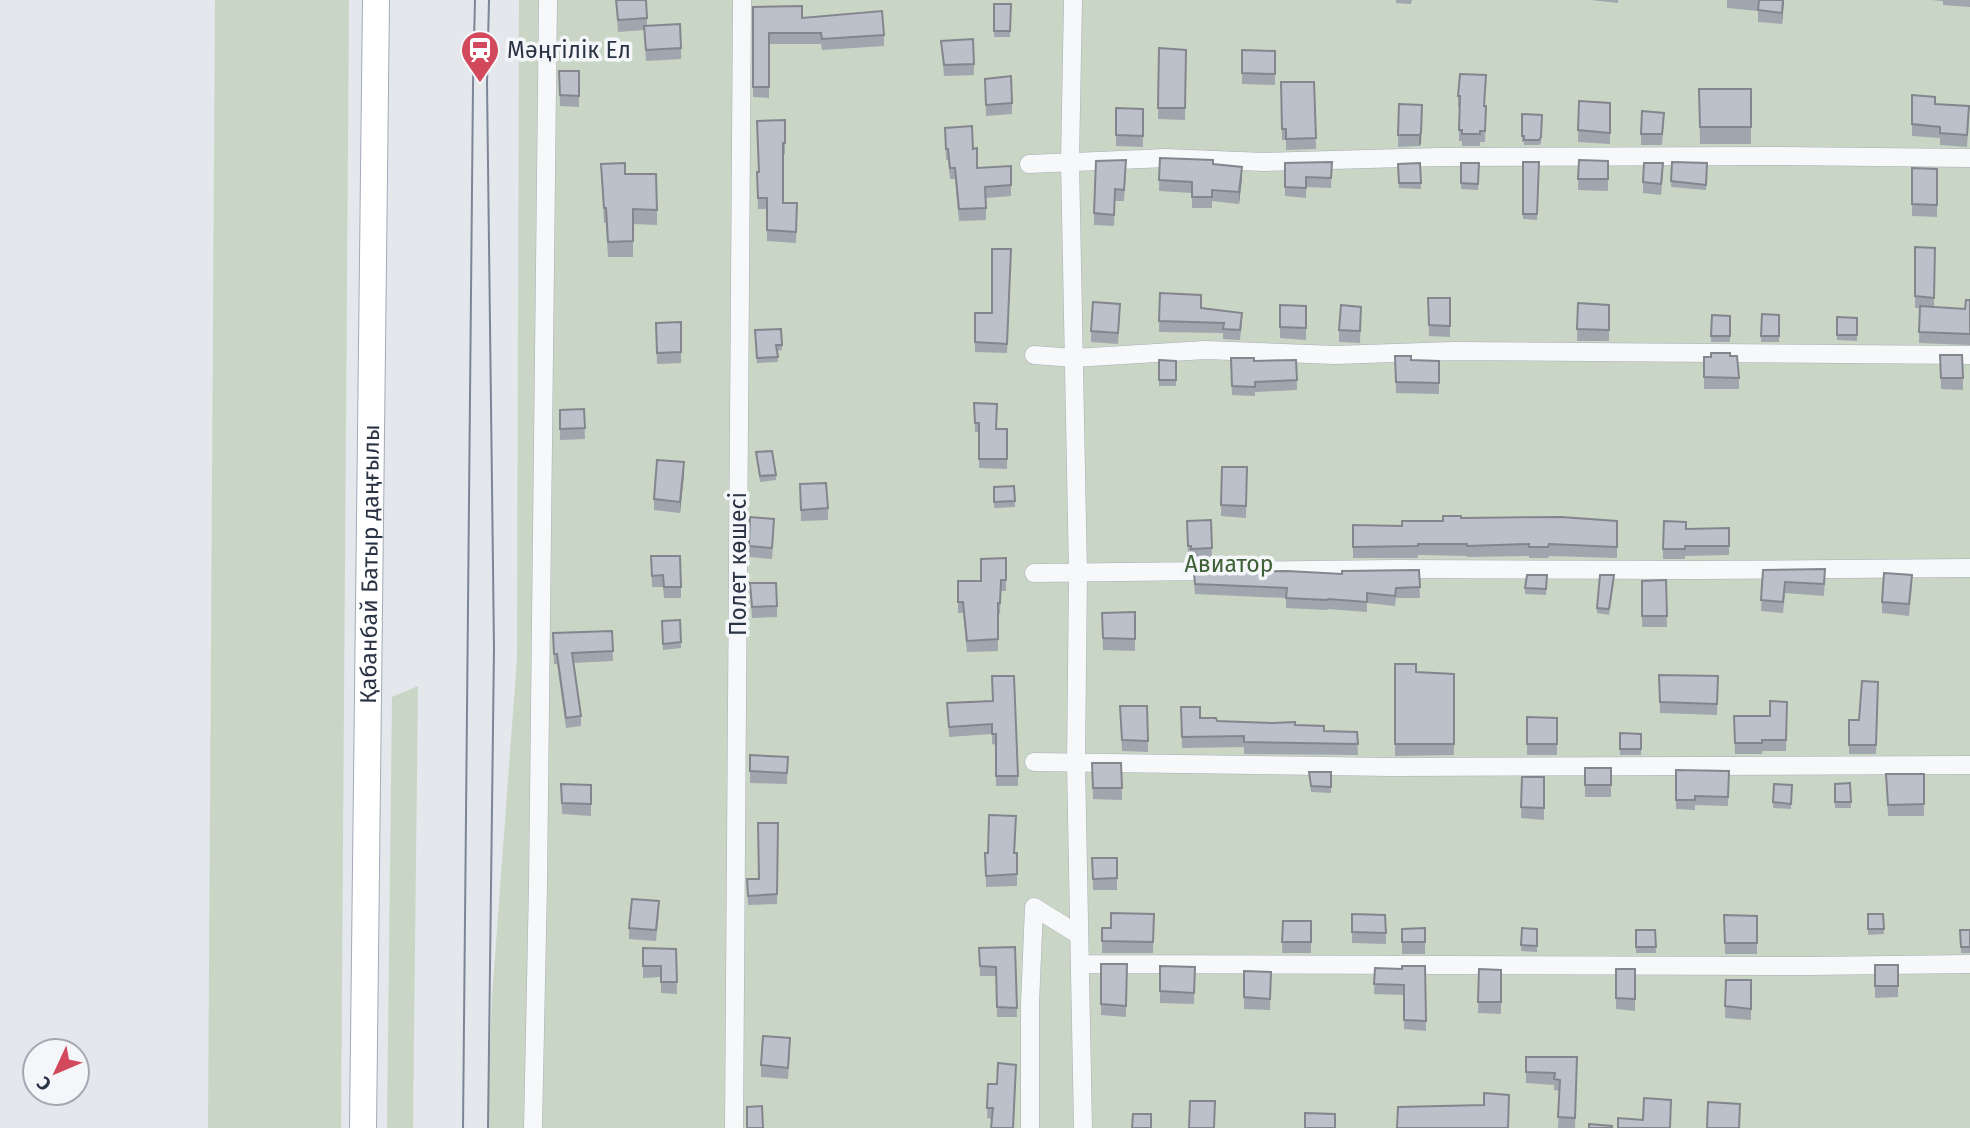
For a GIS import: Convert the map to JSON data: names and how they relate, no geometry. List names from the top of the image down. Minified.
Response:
{"streets":{"main road":["Қабанбай Батыр даңғылы"],"street":["Полет көшесі"]},"parks":["Авиатор"],"places":{"station":["Мәңгілік Ел"]},"north":"bottom left"}
